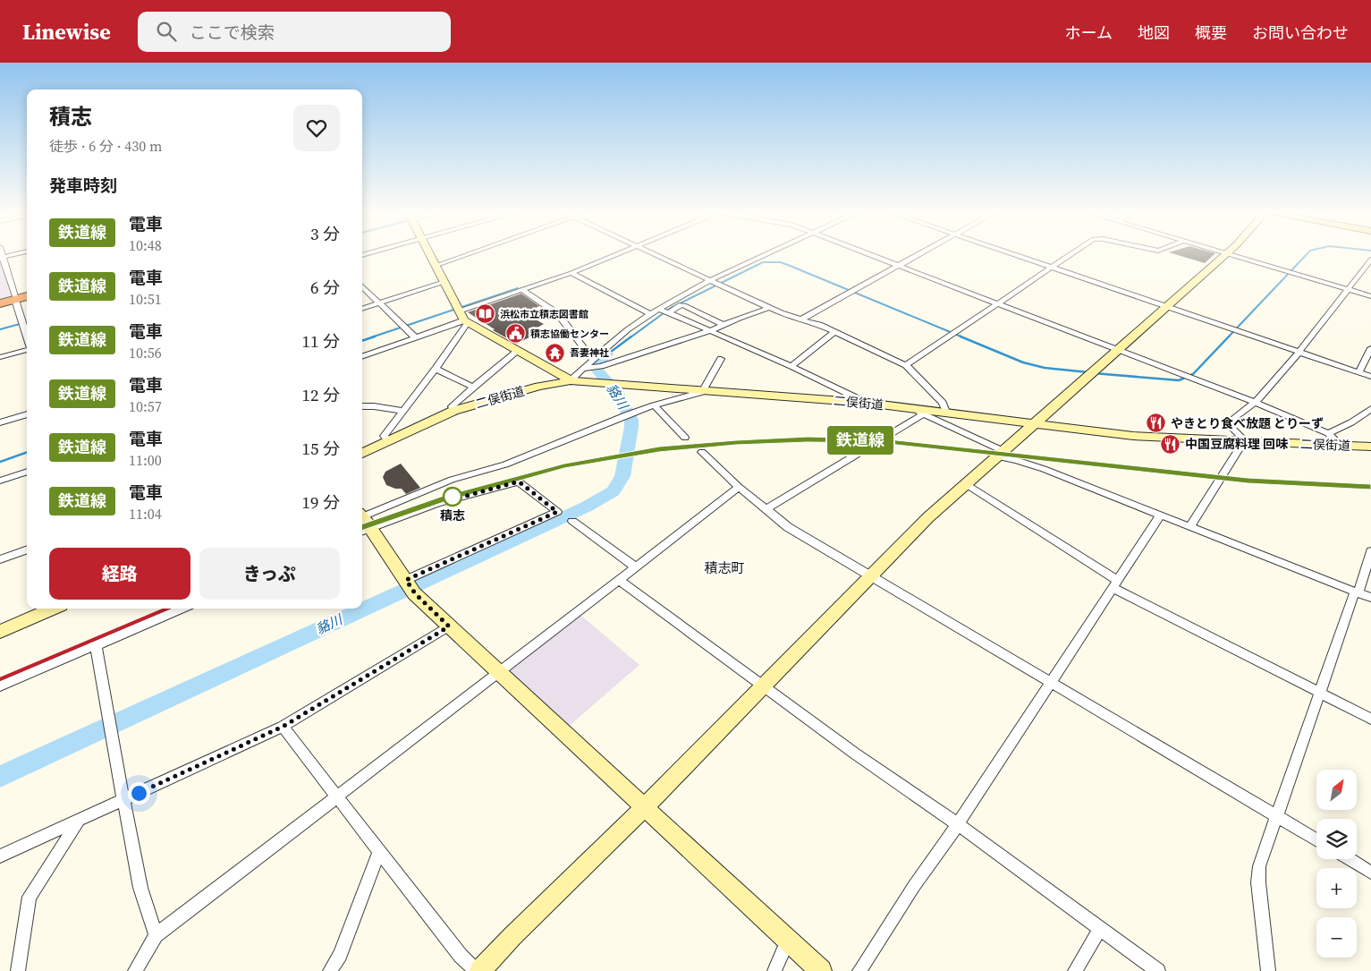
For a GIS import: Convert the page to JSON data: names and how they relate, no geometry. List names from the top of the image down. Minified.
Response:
{"streets":{"street":["二俣街道"]},"districts":["積志町"],"water":["貉川"],"places":{"library":["浜松市立積志図書館"],"public building":["積志協働センター"],"temple":["吾妻神社"],"restaurant":["やきとり食べ放題 とりーず","中国豆腐料理 回味"],"other":["積志"]},"north":"top right","page":{"header":"Linewise","search":"ここで検索","nav":["ホーム","地図","概要","お問い合わせ"],"on_map":"鉄道線","heading":[["積志","徒歩 · 6 分 · 430 m"],"発車時刻"],"list":[{"mark":"鉄道線","name":"電車","note":"10:48","value":"3 分"},{"mark":"鉄道線","name":"電車","note":"10:51","value":"6 分"},{"mark":"鉄道線","name":"電車","note":"10:56","value":"11 分"},{"mark":"鉄道線","name":"電車","note":"10:57","value":"12 分"},{"mark":"鉄道線","name":"電車","note":"11:00","value":"15 分"},{"mark":"鉄道線","name":"電車","note":"11:04","value":"19 分"}],"buttons":["経路","きっぷ"],"map_buttons":["+","−"]}}
